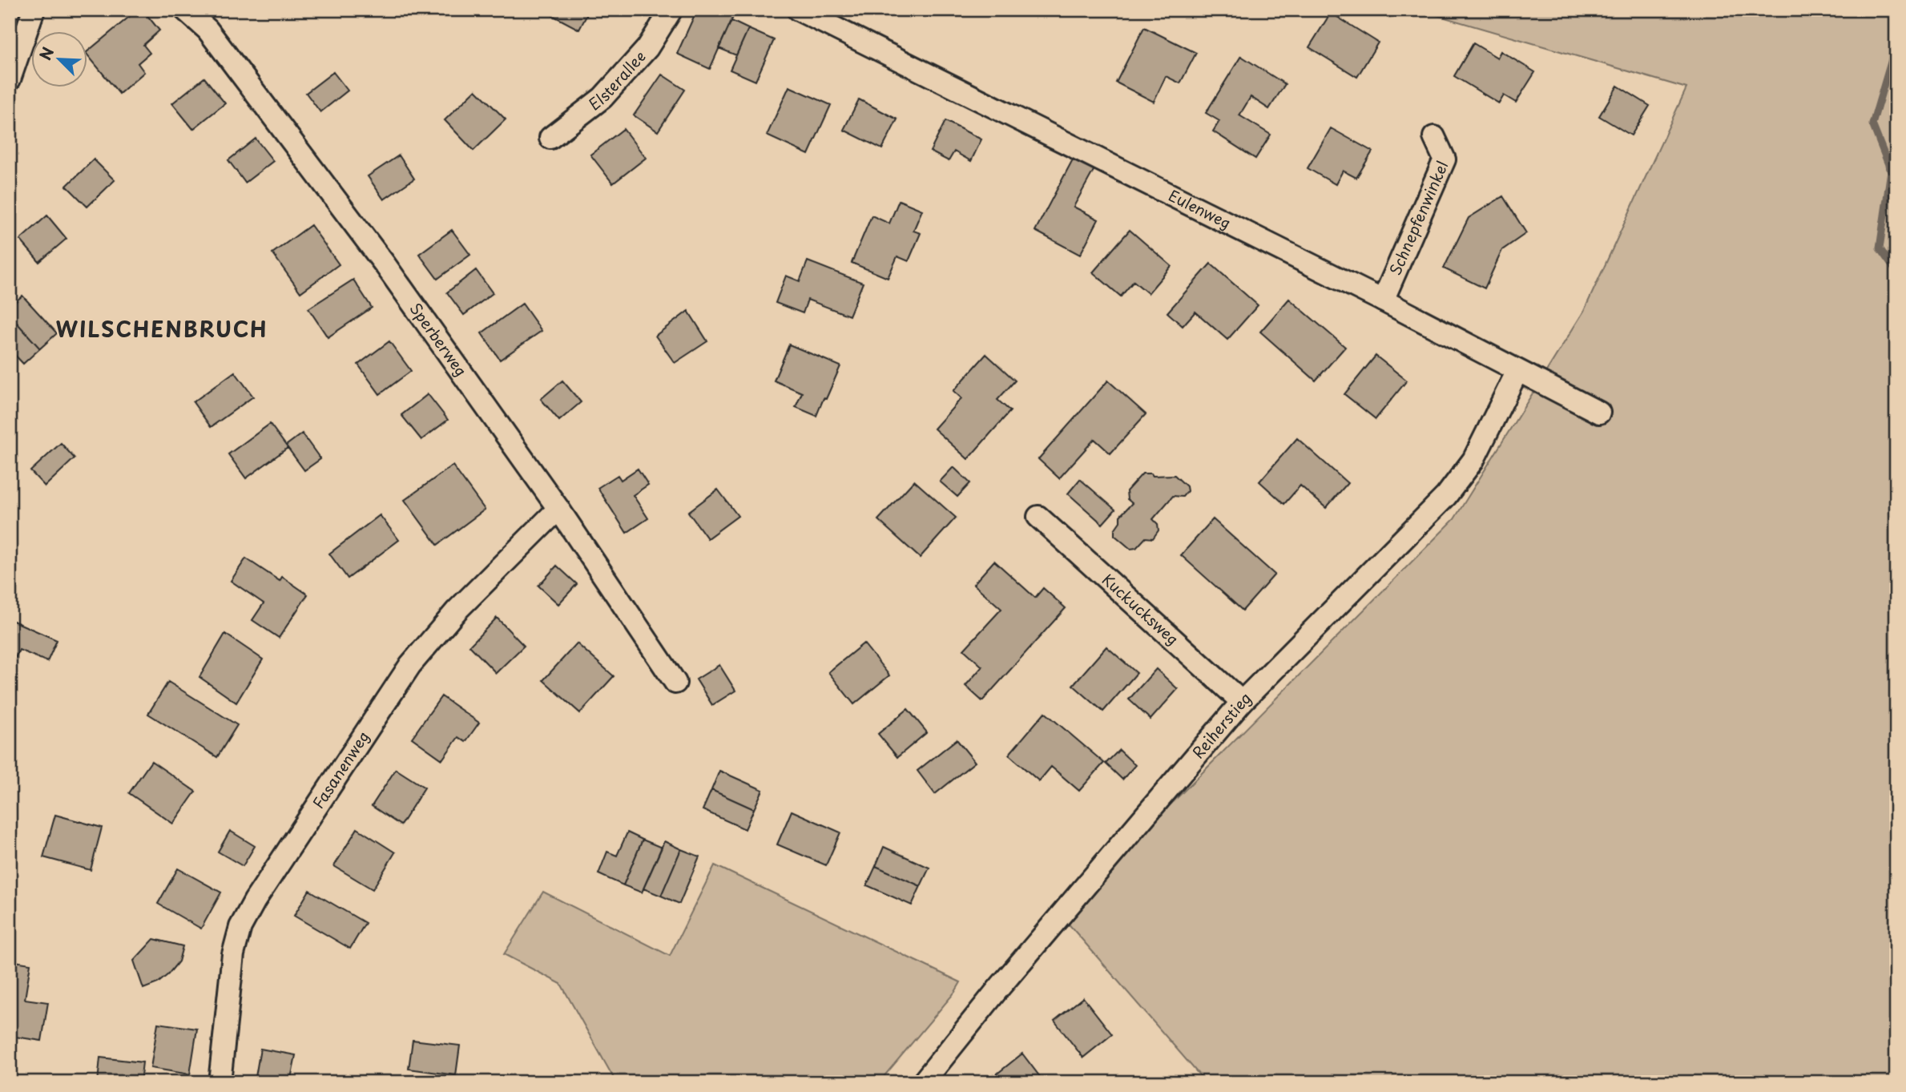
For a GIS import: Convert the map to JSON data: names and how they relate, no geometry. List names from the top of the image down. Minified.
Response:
{"streets":{"street":["Elsterallee","Eulenweg","Schnepfenwinkel","Sperberweg","Kuckucksweg","Reiherstieg","Fasanenweg"]},"crossings":[["Eulenweg","Schnepfenwinkel"],["Eulenweg","Reiherstieg"],["Sperberweg","Fasanenweg"],["Kuckucksweg","Reiherstieg"]],"districts":["WILSCHENBRUCH"],"north":"top left"}
